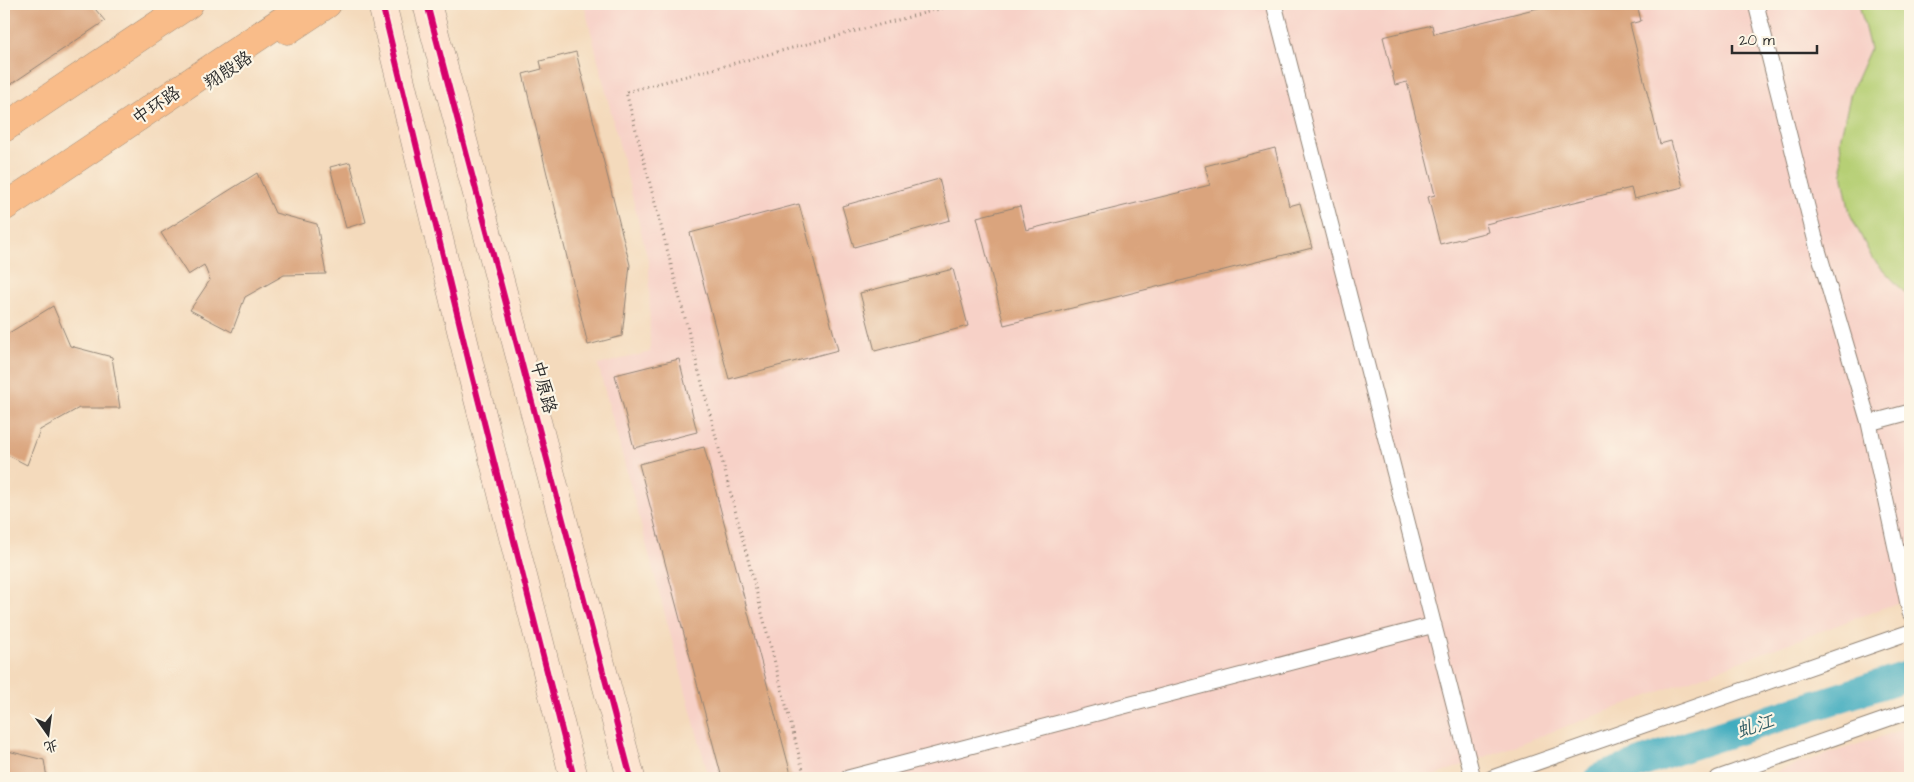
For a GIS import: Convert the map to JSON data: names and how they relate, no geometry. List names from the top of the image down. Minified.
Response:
{"streets":{"main road":["翔殷路","中环路","中原路"]},"water":["虬江"],"scale_bar":"20 m","north":"bottom"}
